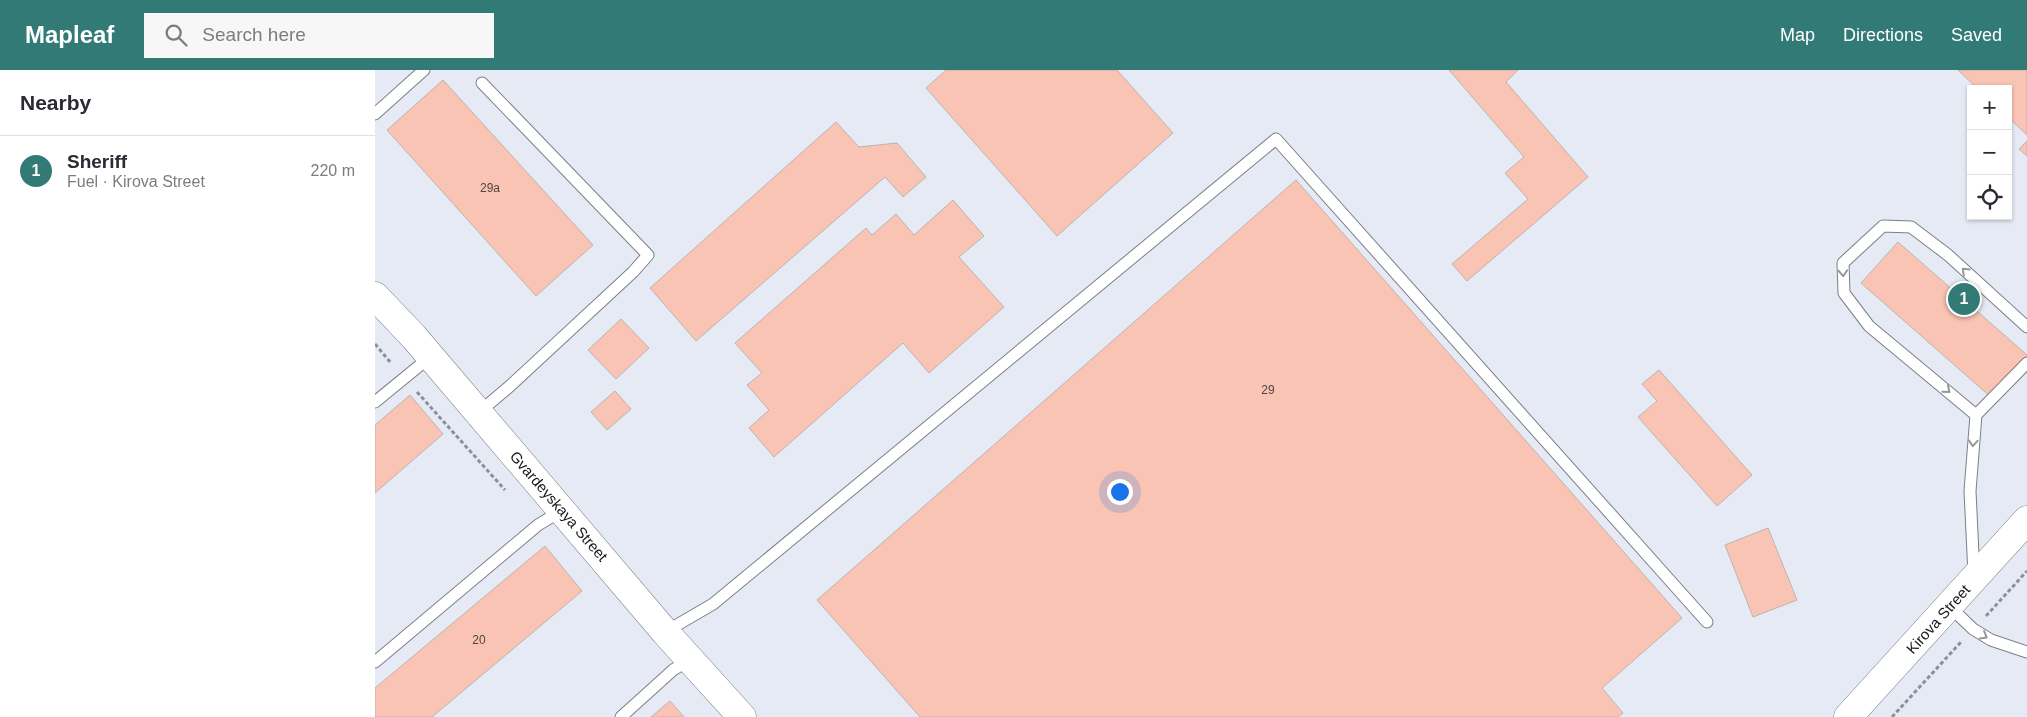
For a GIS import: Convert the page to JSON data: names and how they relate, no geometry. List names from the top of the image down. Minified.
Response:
{"streets":{"street":["Gvardeyskaya Street","Kirova Street"]},"house_numbers":["29а","29","20"],"page":{"header":"Mapleaf","search":"Search here","nav":["Map","Directions","Saved"],"heading":"Nearby","map_buttons":["+","−"],"list":[{"mark":"1","name":"Sheriff","note":"Fuel · Kirova Street","value":"220 m"}],"pins":"1"}}
